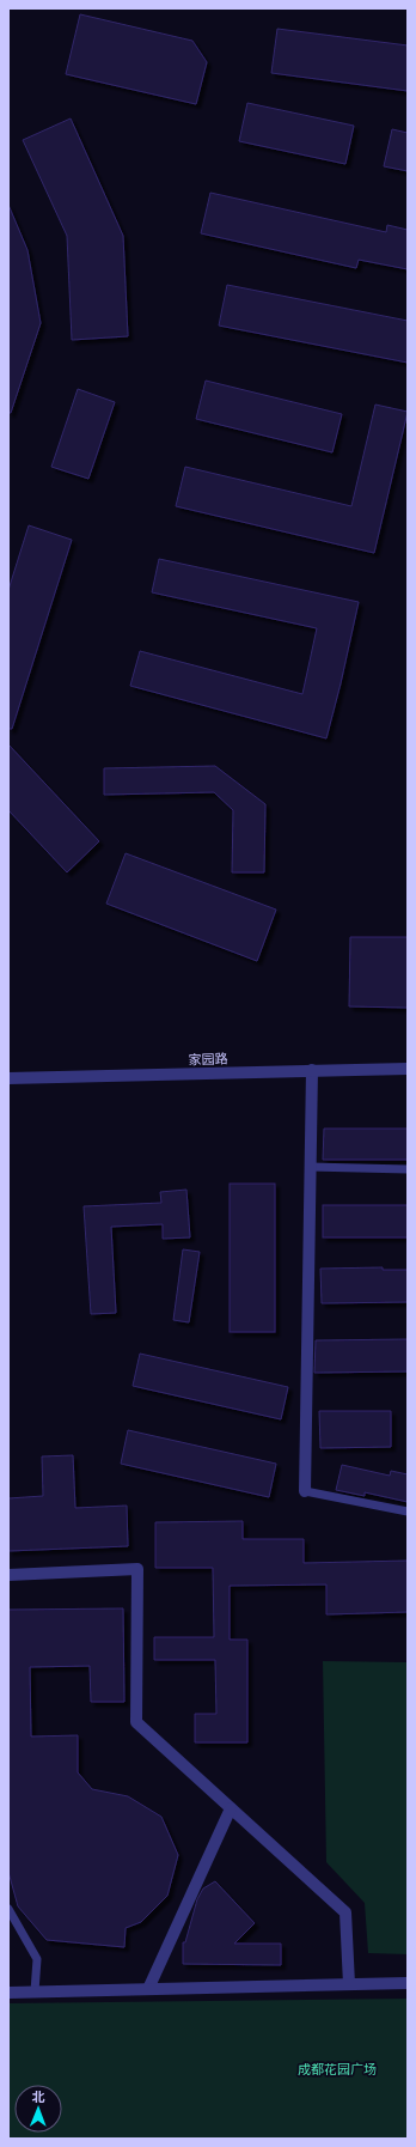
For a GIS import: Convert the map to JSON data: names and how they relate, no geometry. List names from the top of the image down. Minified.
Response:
{"streets":{"street":["家园路"]},"parks":["成都花园广场"],"north":"top"}
